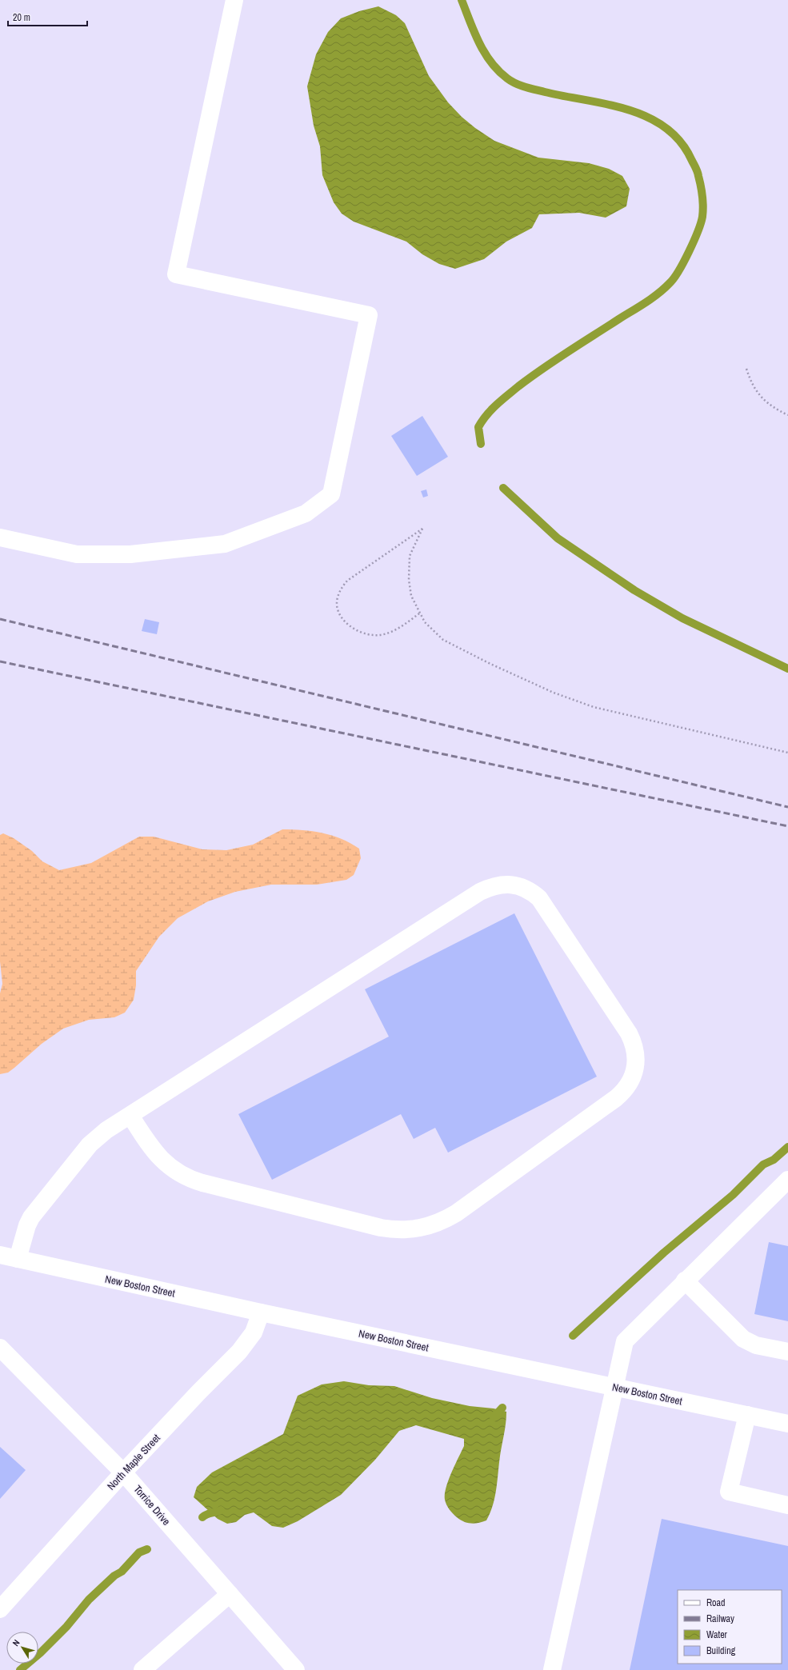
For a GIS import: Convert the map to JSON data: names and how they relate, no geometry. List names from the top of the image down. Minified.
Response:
{"streets":{"street":["New Boston Street","North Maple Street","Torrice Drive"]},"crossings":[["New Boston Street","North Maple Street"],["North Maple Street","Torrice Drive"]],"legend":["Road","Railway","Water","Building"],"scale_bar":"20 m","north":"top left"}
